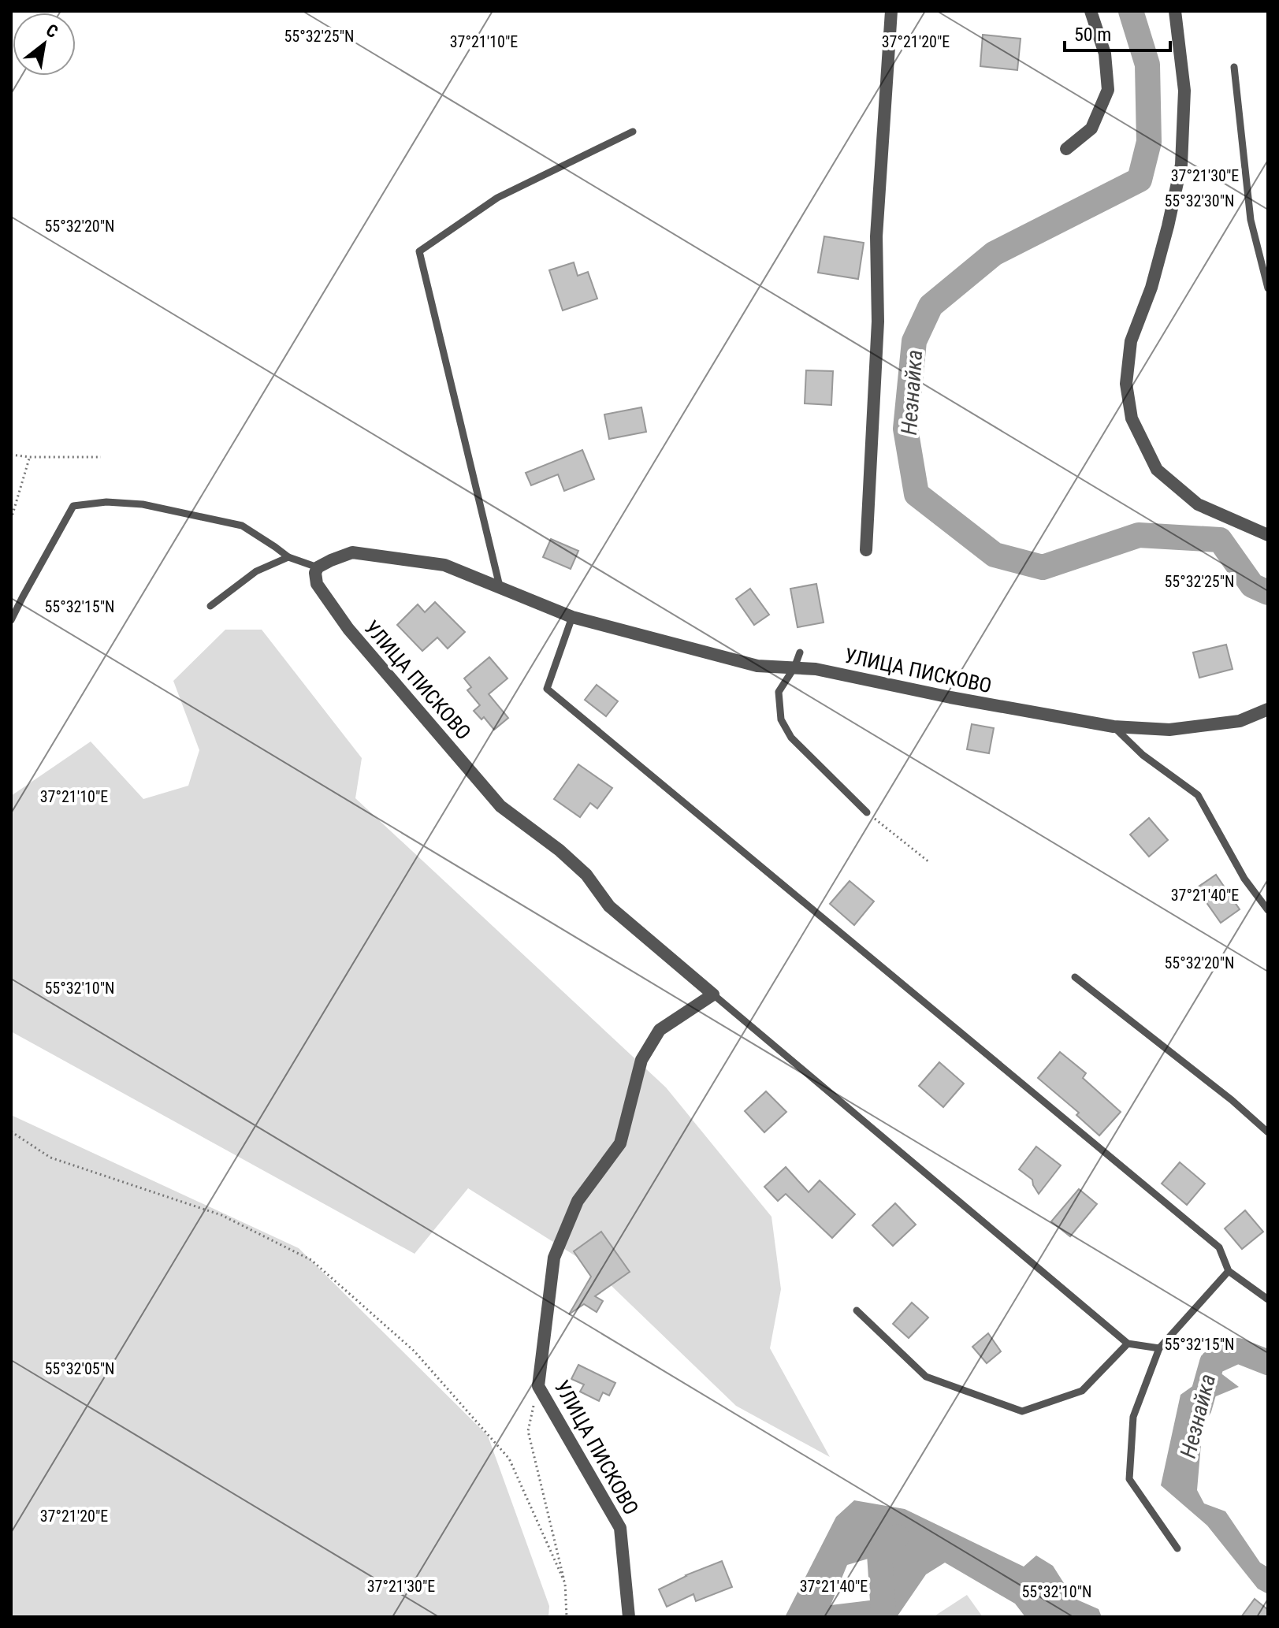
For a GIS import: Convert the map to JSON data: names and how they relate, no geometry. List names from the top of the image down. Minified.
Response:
{"streets":{"street":["УЛИЦА ПИСКОВО"]},"water":["Незнайка"],"scale_bar":"50 m","north":"top right","coordinates":["55°32'25\"N","37°21'10\"E","37°21'20\"E","37°21'30\"E","55°32'30\"N","55°32'20\"N","55°32'15\"N","37°21'40\"E","55°32'10\"N","55°32'05\"N"]}
